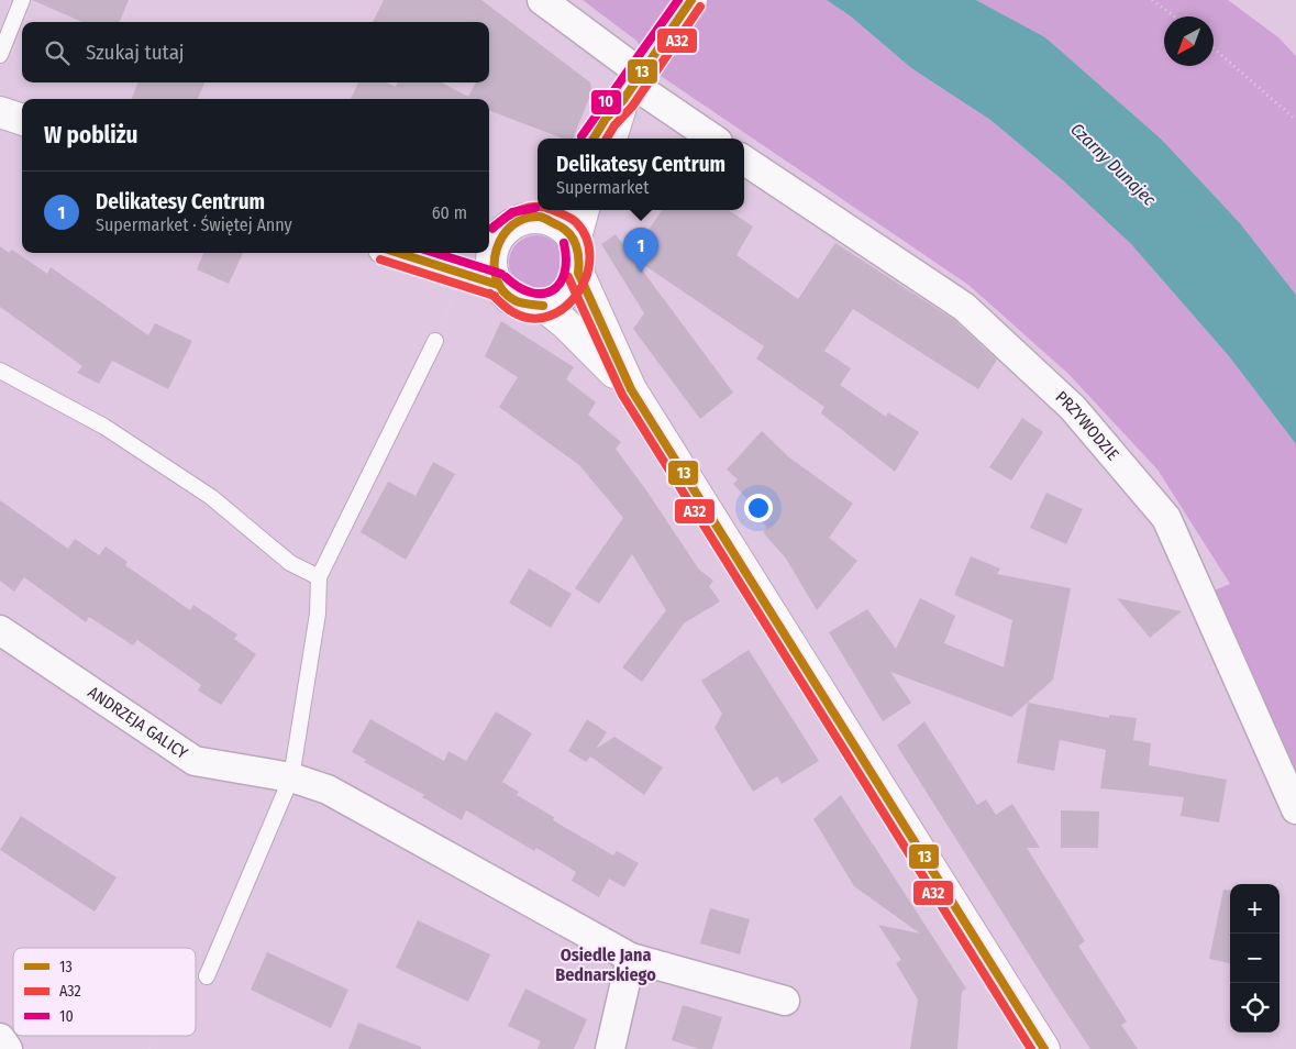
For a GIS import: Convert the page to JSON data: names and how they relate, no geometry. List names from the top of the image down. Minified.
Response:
{"streets":{"street":["PRZYWODZIE","ANDRZEJA GALICY"]},"districts":["Osiedle Jana Bednarskiego"],"water":["Czarny Dunajec"],"lines":["transit line 13","transit line 10","transit line A32"],"legend":["13","A32","10"],"north":"bottom left","page":{"search":"Szukaj tutaj","heading":"W pobliżu","popup":["Delikatesy Centrum","Supermarket"],"list":[{"mark":"1","name":"Delikatesy Centrum","note":"Supermarket · Świętej Anny","value":"60 m"}],"pins":"1","map_buttons":["+","−"]}}
